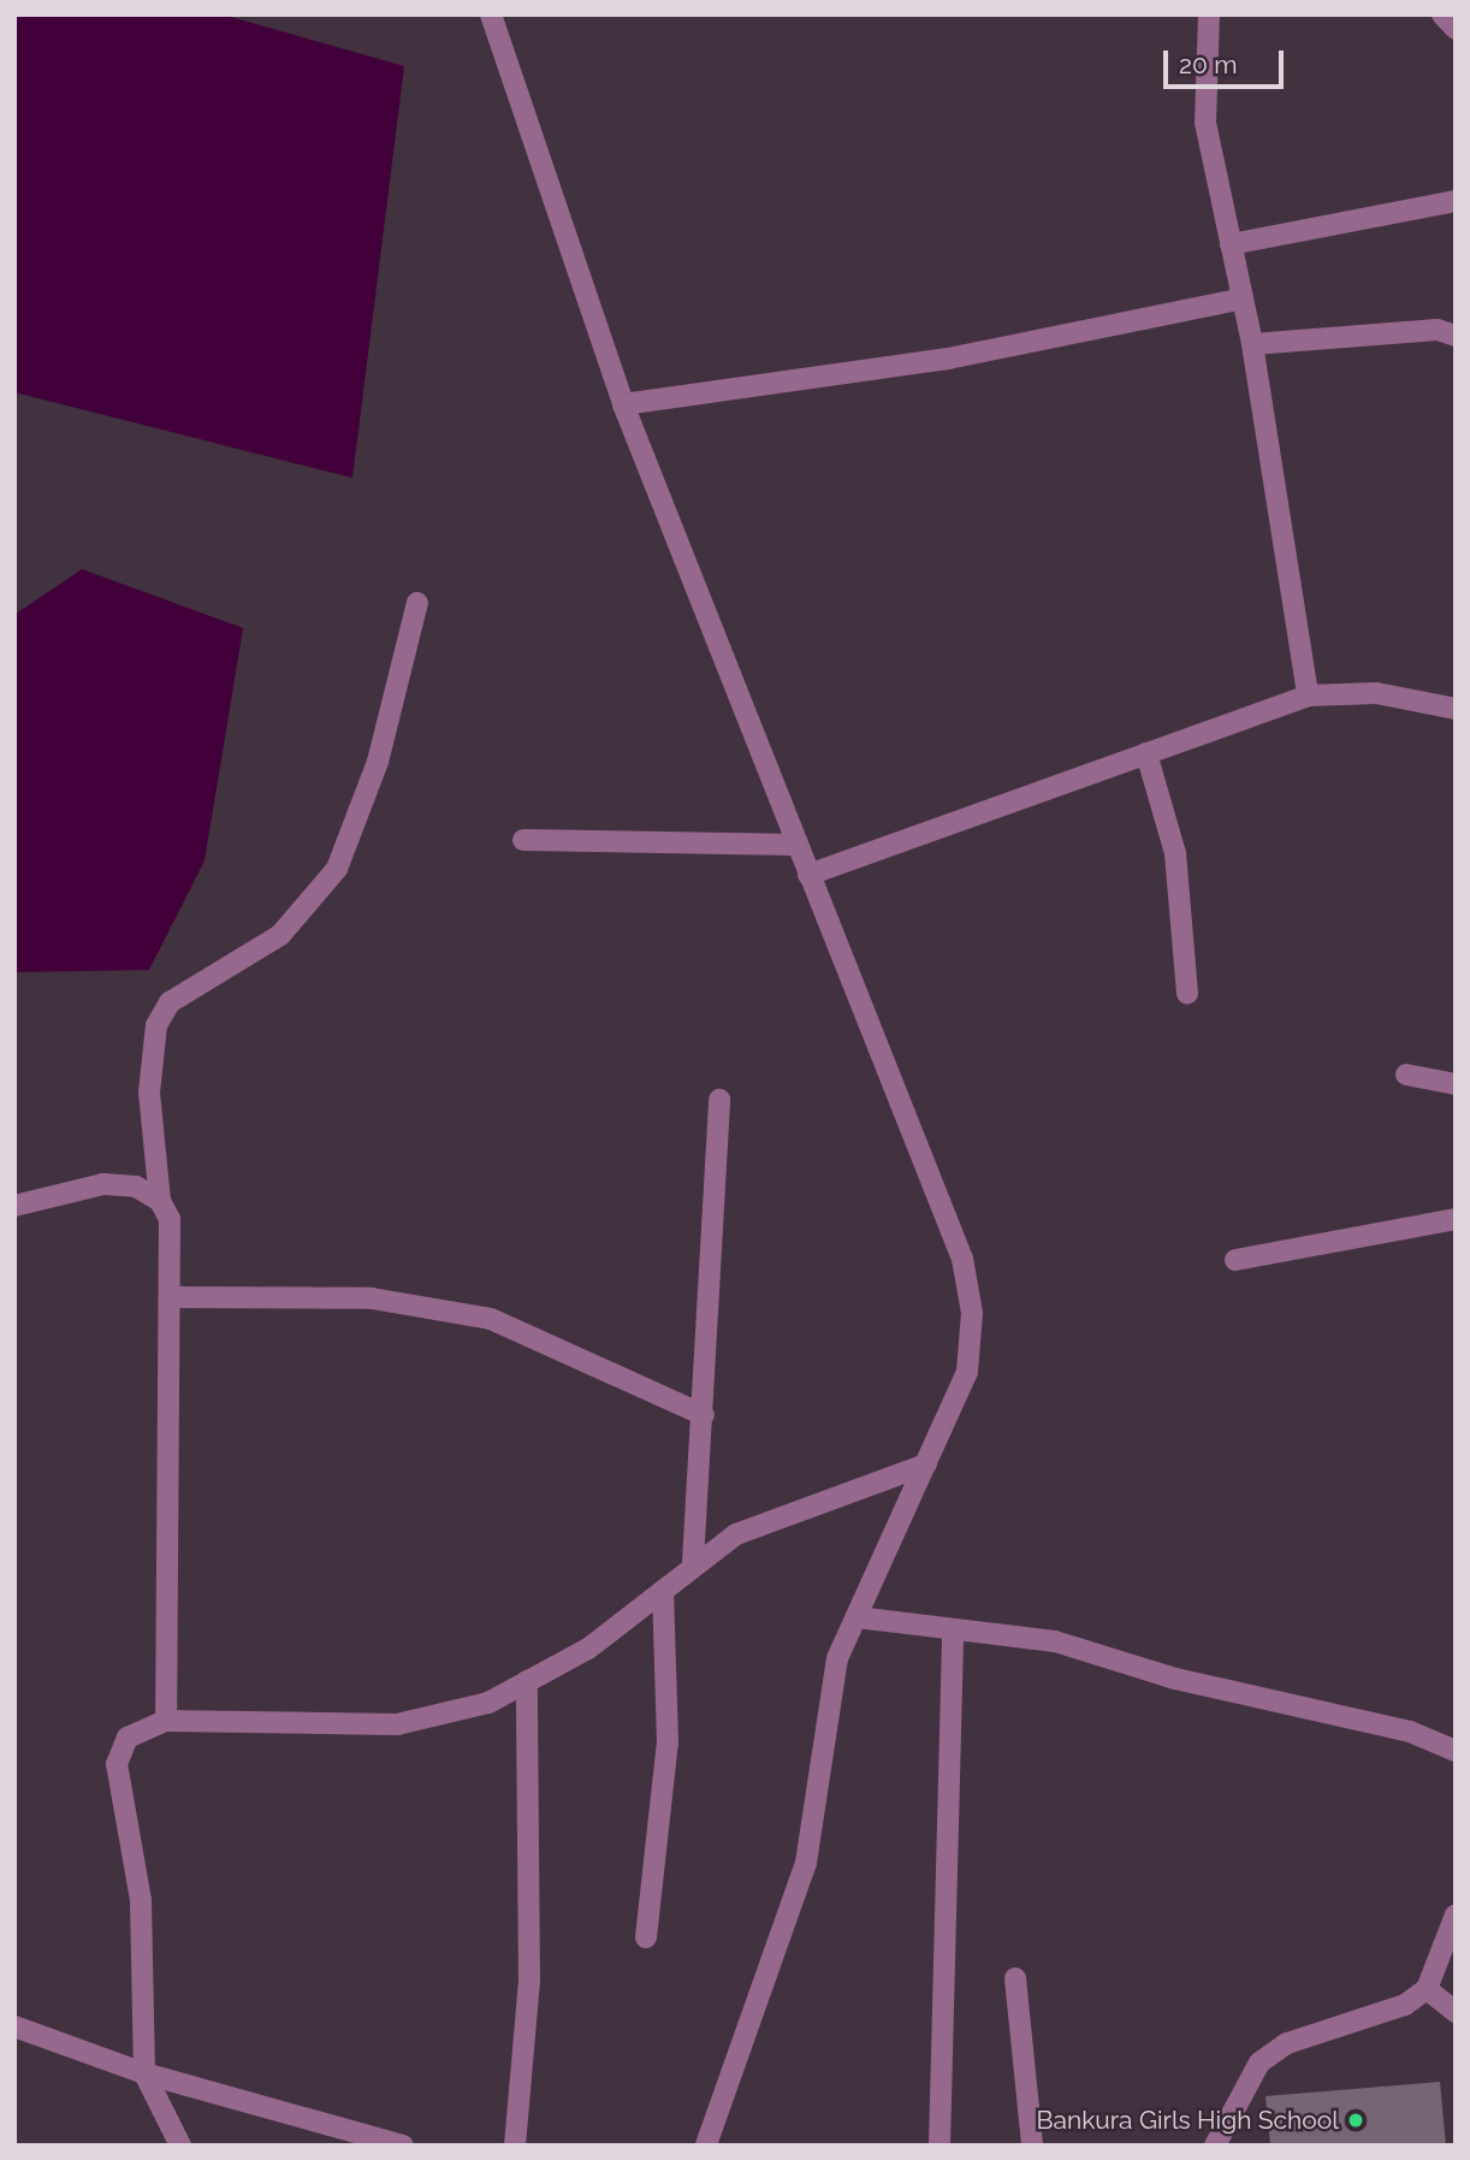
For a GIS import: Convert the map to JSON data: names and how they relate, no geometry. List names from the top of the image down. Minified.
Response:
{"places":["Bankura Girls High School"],"scale_bar":"20 m"}
